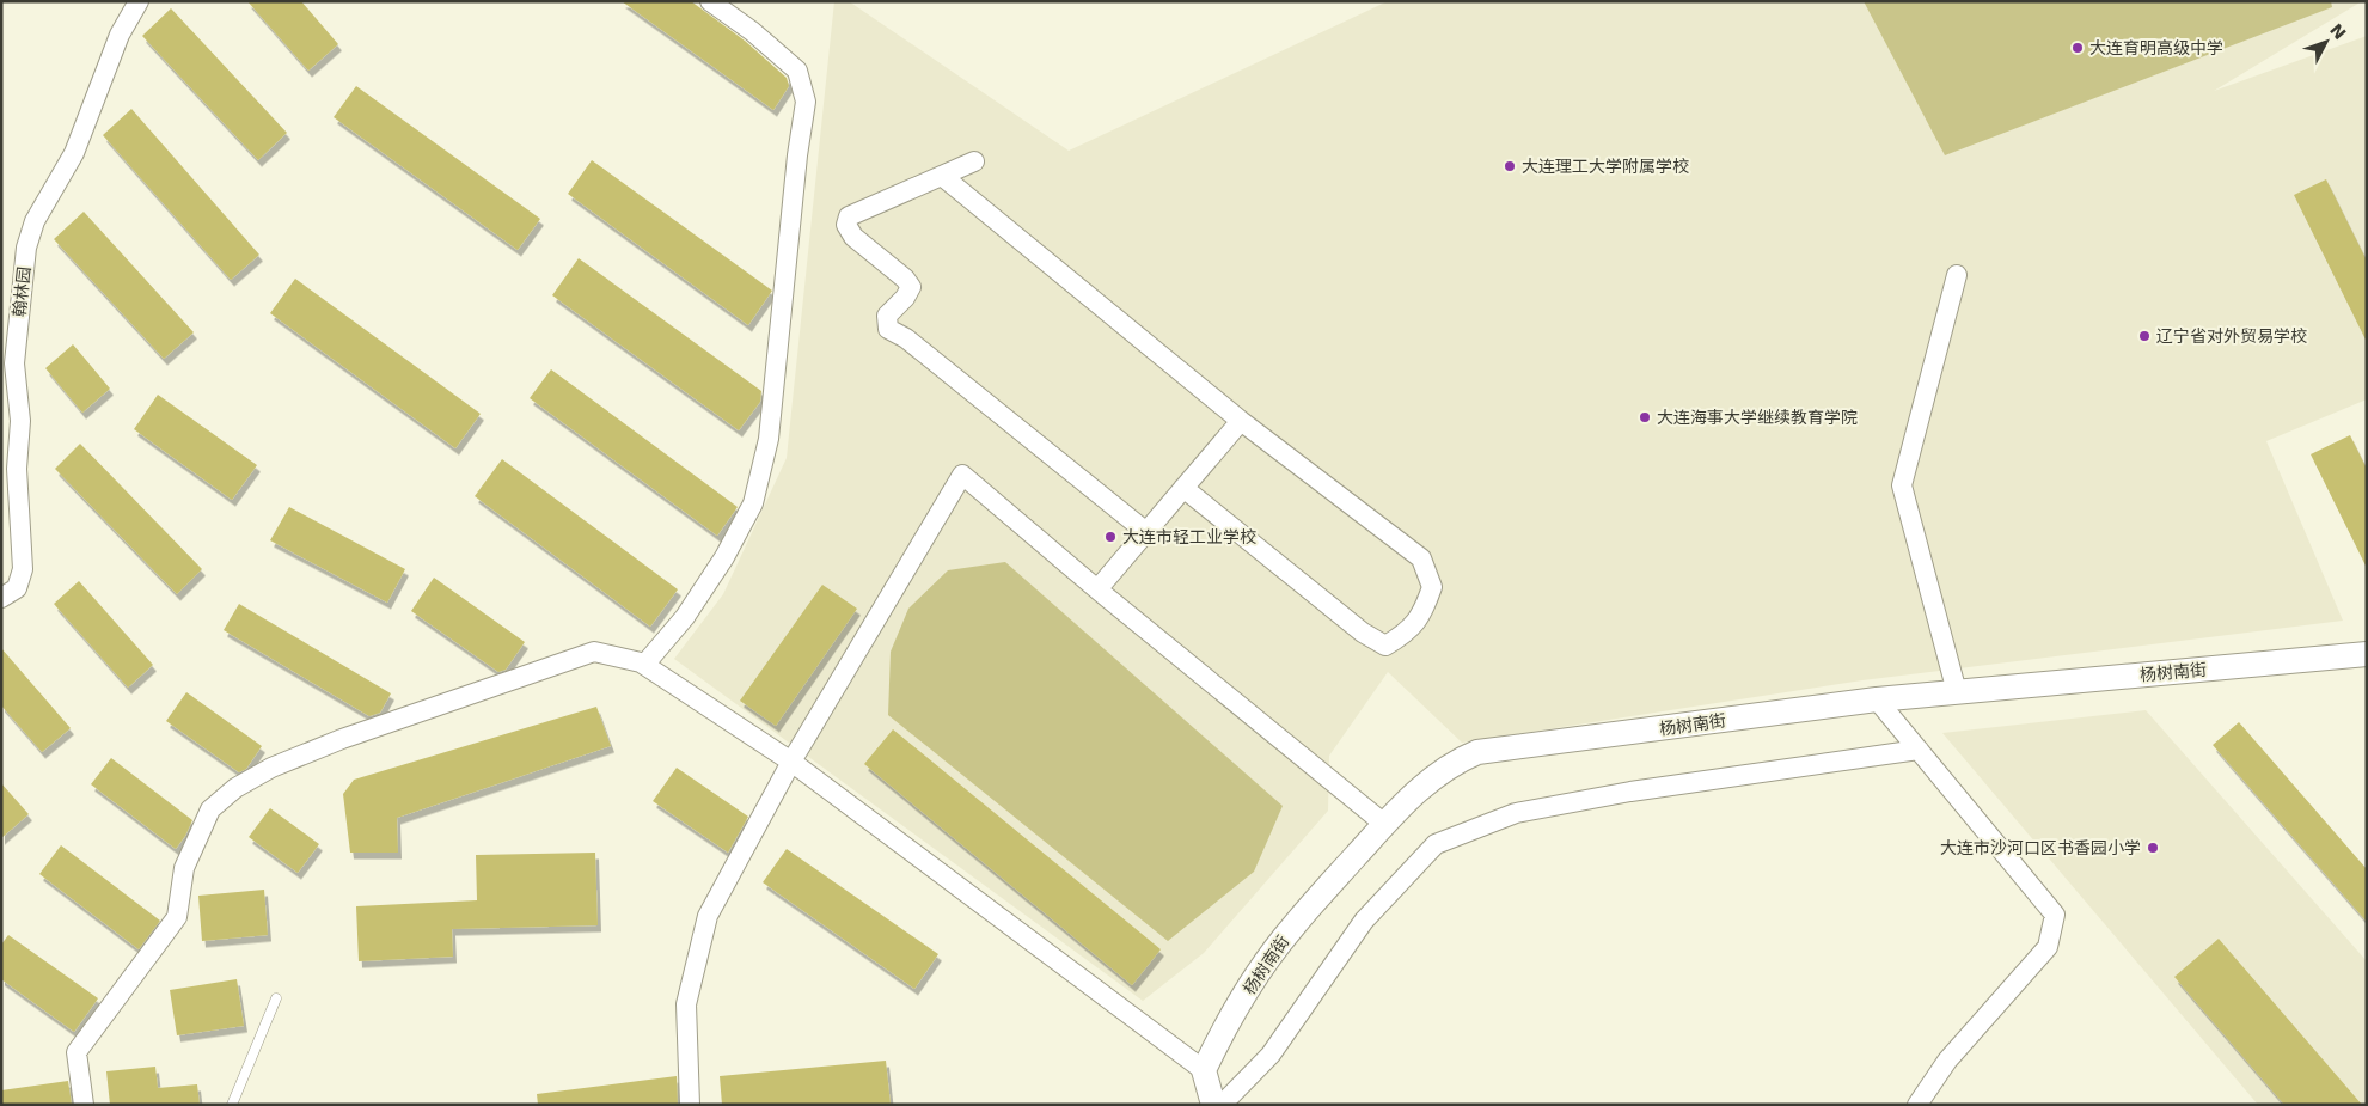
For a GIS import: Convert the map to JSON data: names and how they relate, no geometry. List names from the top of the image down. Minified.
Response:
{"streets":{"street":["翰林园","杨树南街"]},"places":["大连育明高级中学","大连理工大学附属学校","辽宁省对外贸易学校","大连海事大学继续教育学院","大连市轻工业学校","大连市沙河口区书香园小学"],"north":"top right"}
